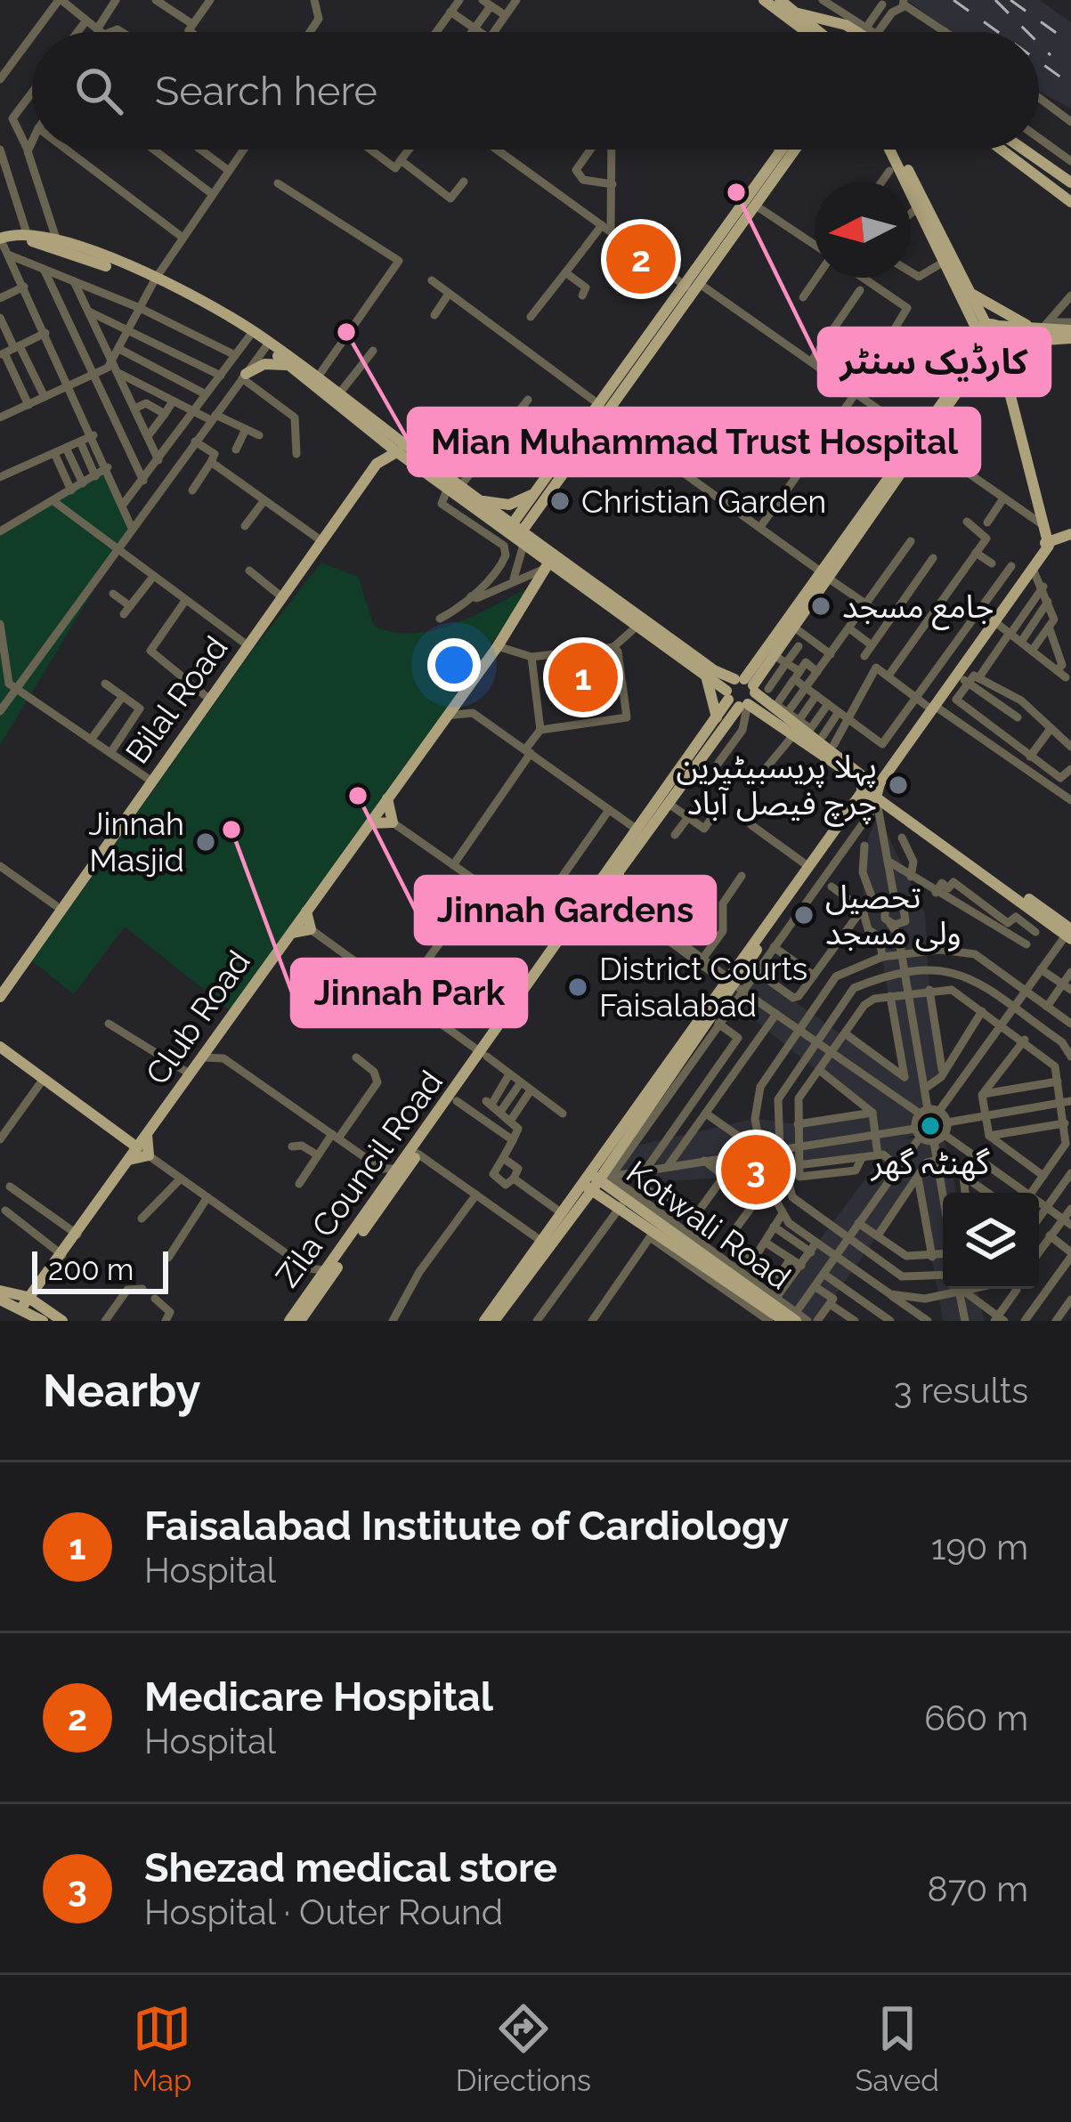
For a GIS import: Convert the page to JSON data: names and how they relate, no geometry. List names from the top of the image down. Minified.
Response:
{"streets":{"main road":["Bilal Road","Club Road","Zila Council Road","Kotwali Road"]},"places":["کارڈیک سنٹر","Mian Muhammad Trust Hospital","Christian Garden","جامع مسجد","پہلا پریسبیٹیرین چرچ فیصل آباد","Jinnah Gardens","Jinnah Park","Jinnah Masjid","تحصیل ولی مسجد","District Courts Faisalabad","گھنٹہ گھر"],"scale_bar":"200 m","north":"left","page":{"search":"Search here","pins":["2","1","3"],"scale":"200 m","heading":["Nearby","3 results"],"list":[{"mark":"1","name":"Faisalabad Institute of Cardiology","note":"Hospital","value":"190 m"},{"mark":"2","name":"Medicare Hospital","note":"Hospital","value":"660 m"},{"mark":"3","name":"Shezad medical store","note":"Hospital · Outer Round","value":"870 m"}],"nav":["Map","Directions","Saved"]}}
